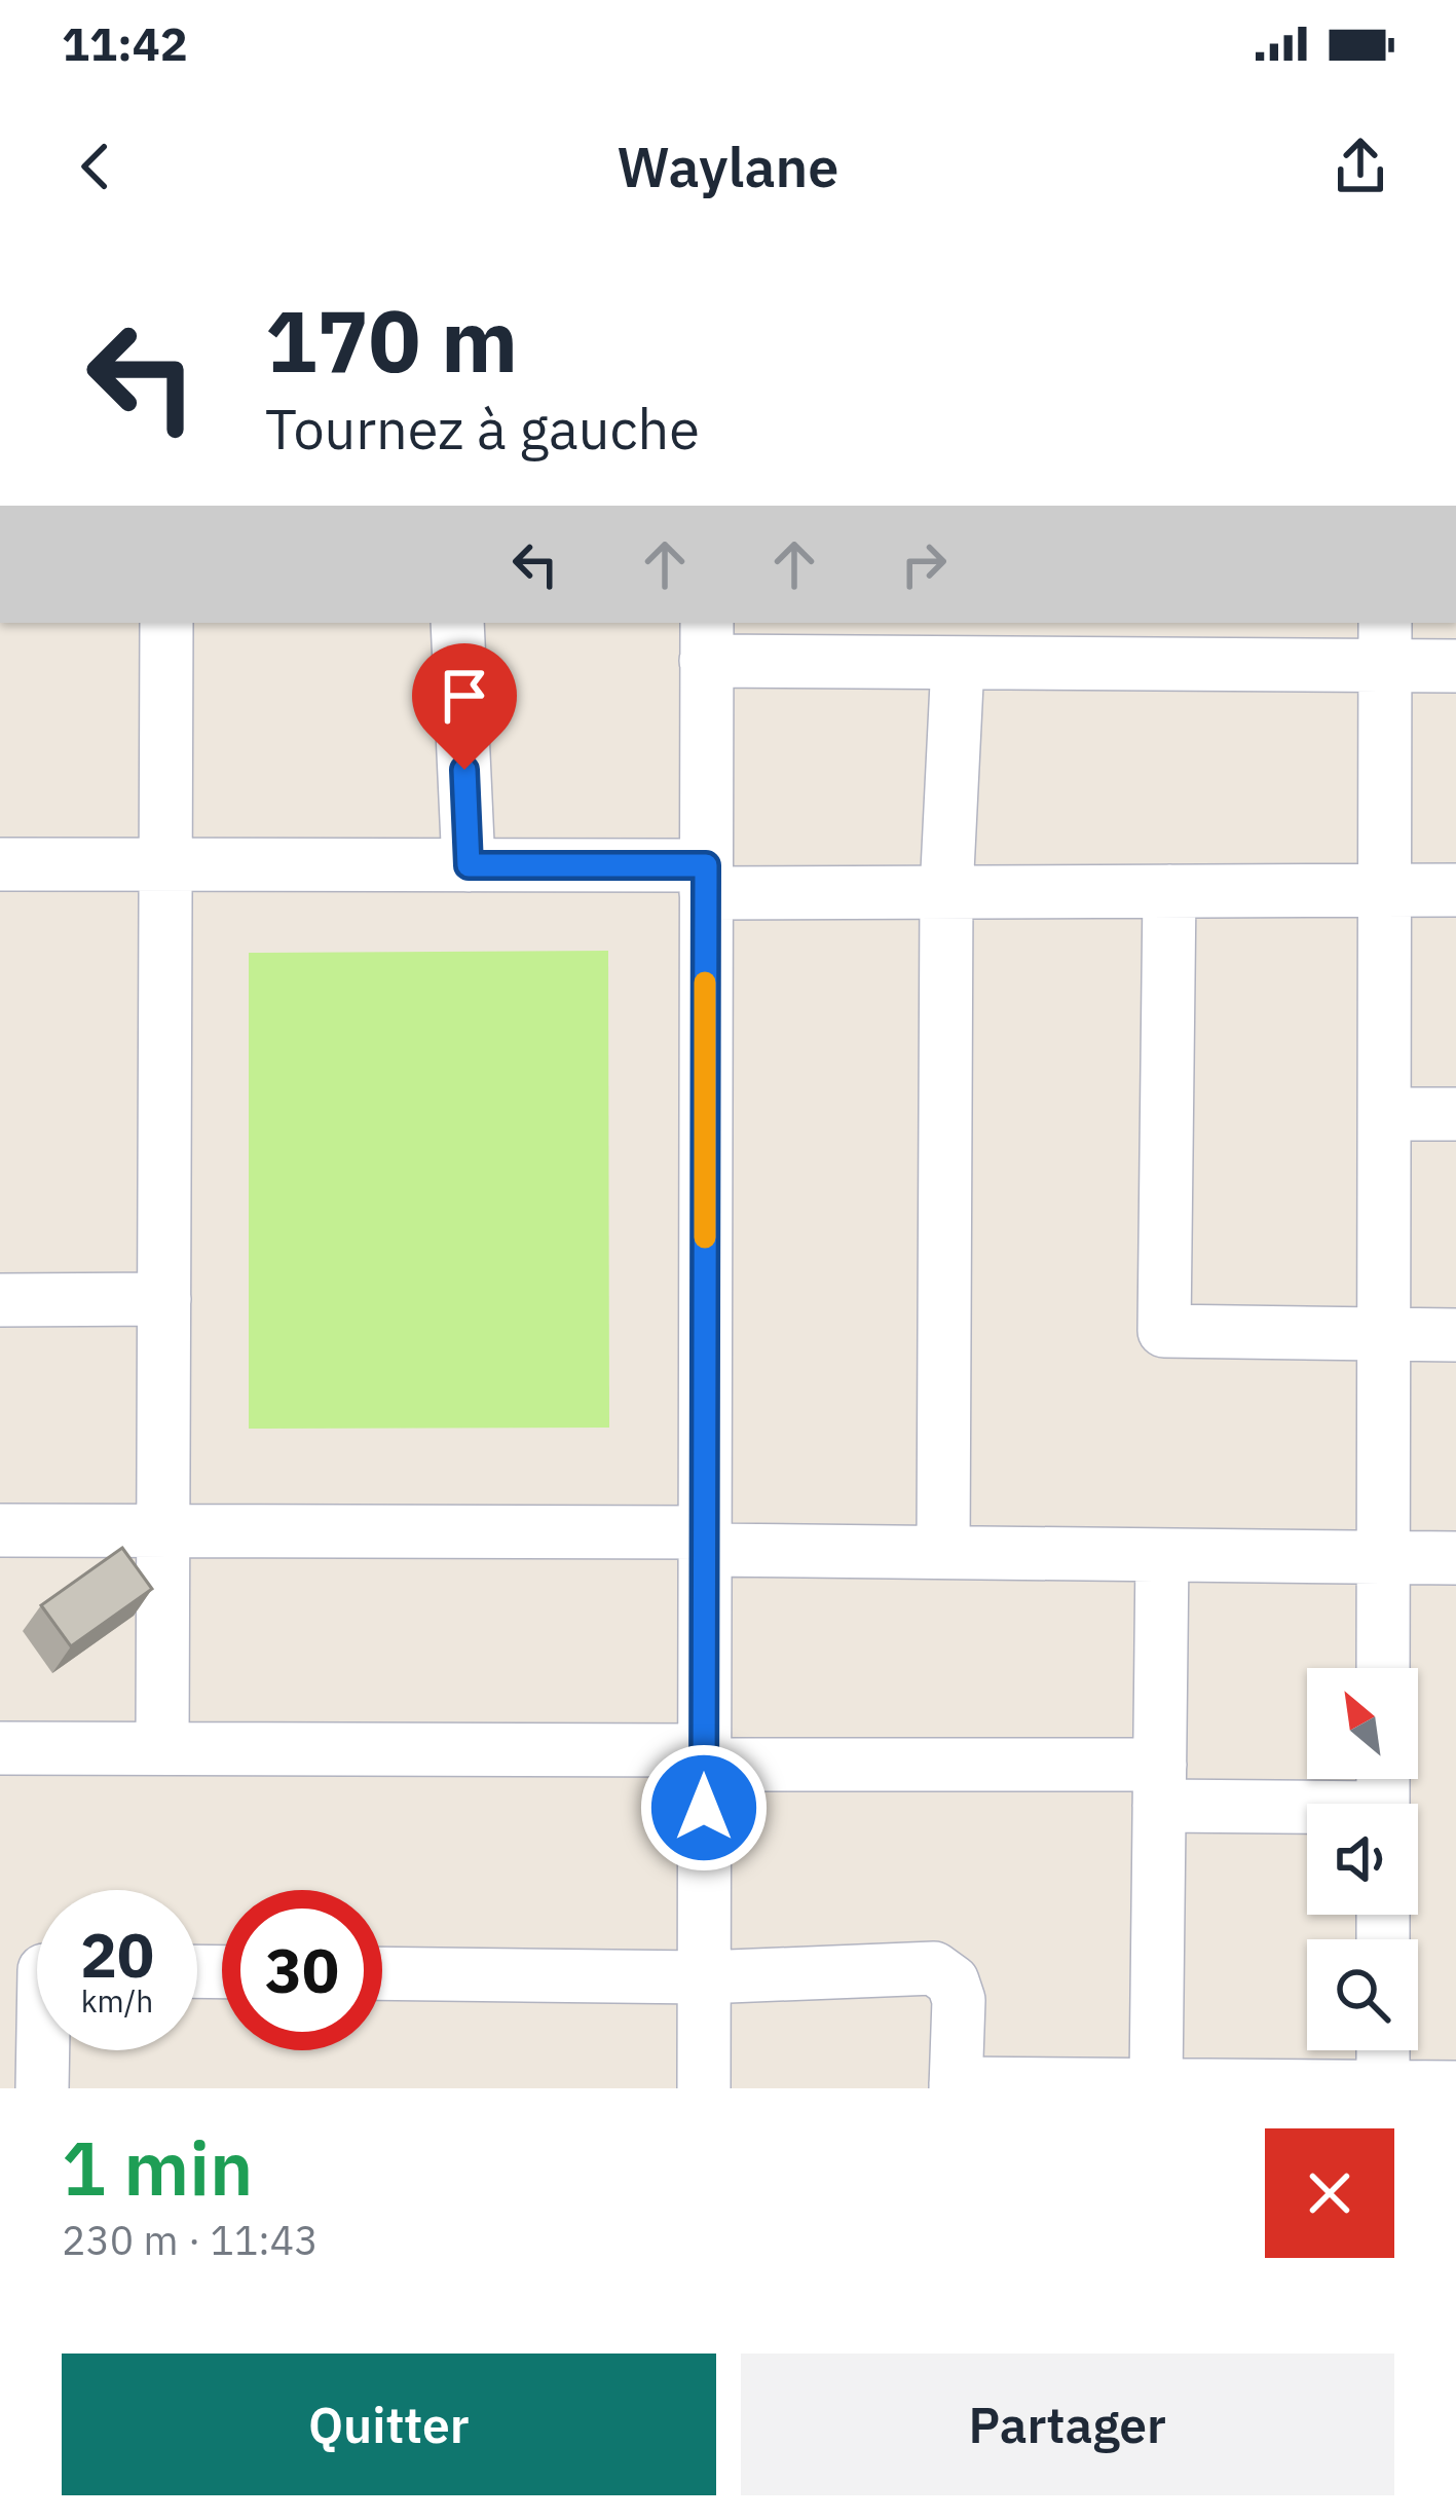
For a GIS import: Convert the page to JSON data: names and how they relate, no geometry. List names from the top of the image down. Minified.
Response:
{"north":"top left","page":{"status":"11:42","header":"Waylane","turn":["170 m","Tournez à gauche"],"speed":"20 km/h","limit":"30","heading":["1 min","230 m · 11:43"],"buttons":["Quitter","Partager"]}}
